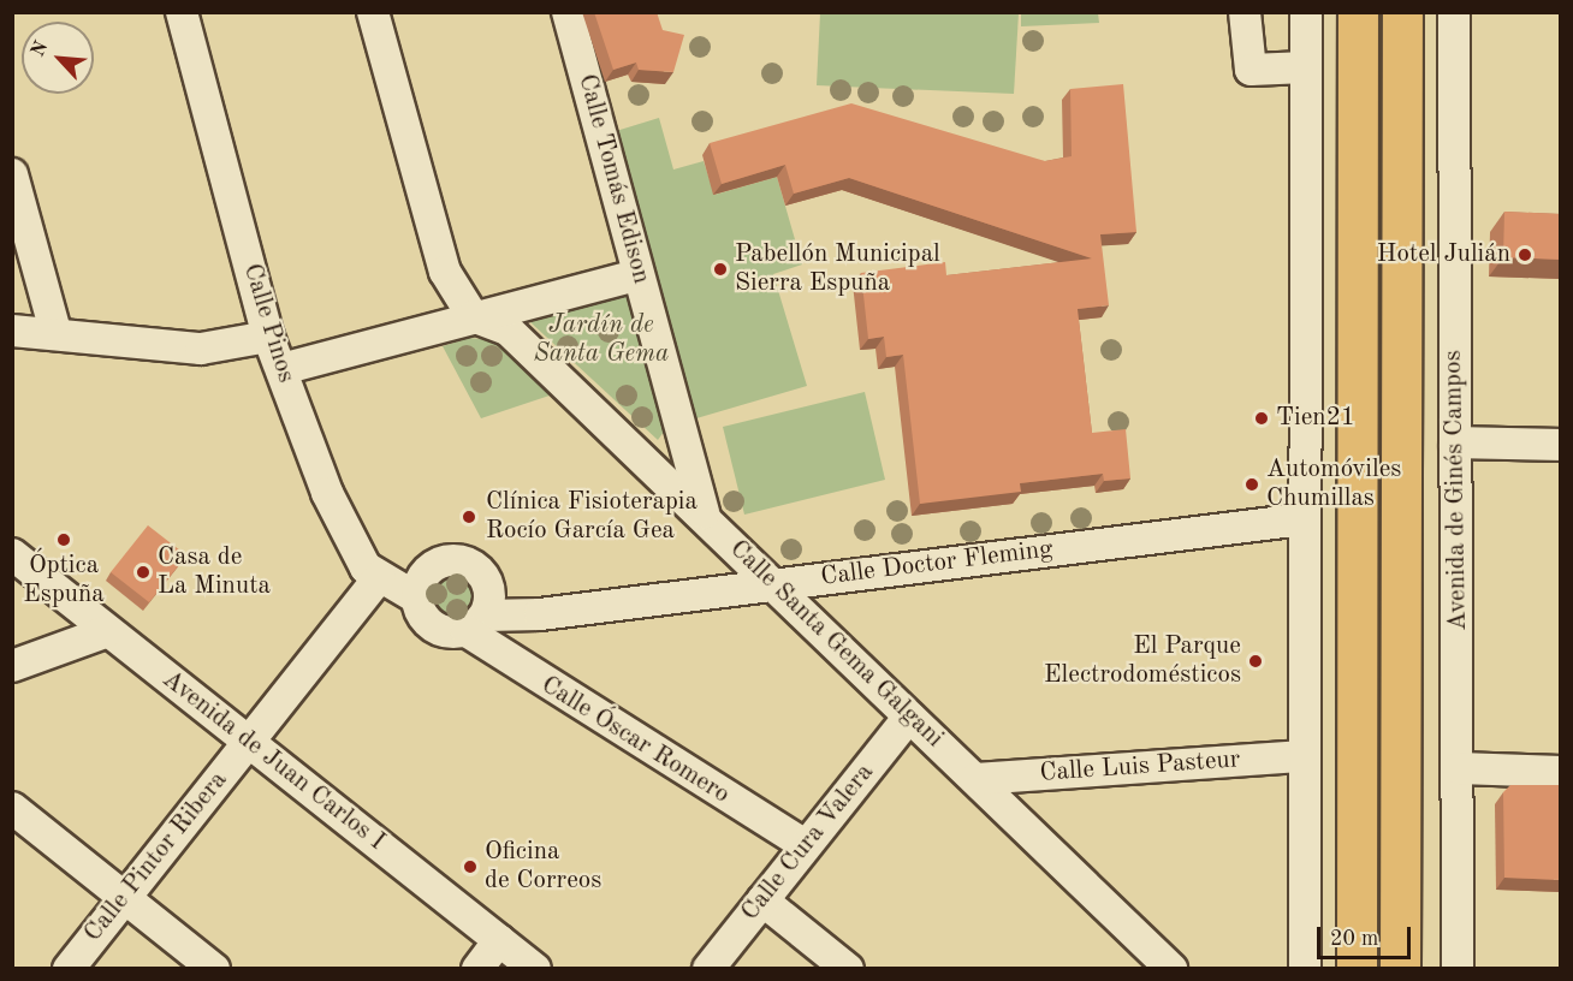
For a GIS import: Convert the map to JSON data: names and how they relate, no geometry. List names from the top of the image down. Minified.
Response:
{"streets":{"street":["Calle Tomás Edison","Calle Pinos","Avenida de Ginés Campos","Calle Doctor Fleming","Calle Santa Gema Galgani","Calle Óscar Romero","Avenida de Juan Carlos I","Calle Luis Pasteur","Calle Cura Valera","Calle Pintor Ribera"]},"crossings":[["Calle Tomás Edison","Calle Santa Gema Galgani"],["Calle Pinos","Calle Doctor Fleming"],["Calle Pinos","Calle Óscar Romero"],["Calle Pinos","Calle Pintor Ribera"],["Calle Doctor Fleming","Calle Santa Gema Galgani"],["Calle Doctor Fleming","Calle Óscar Romero"],["Calle Santa Gema Galgani","Calle Luis Pasteur"],["Calle Santa Gema Galgani","Calle Cura Valera"],["Calle Óscar Romero","Calle Cura Valera"],["Avenida de Juan Carlos I","Calle Pintor Ribera"]],"parks":["Jardín de Santa Gema"],"places":["Hotel Julián","Pabellón Municipal Sierra Espuña","Tien21","Automóviles Chumillas","Clínica Fisioterapia Rocío García Gea","Óptica Espuña","Casa de La Minuta","El Parque Electrodomésticos","Oficina de Correos"],"scale_bar":"20 m","north":"top left"}
